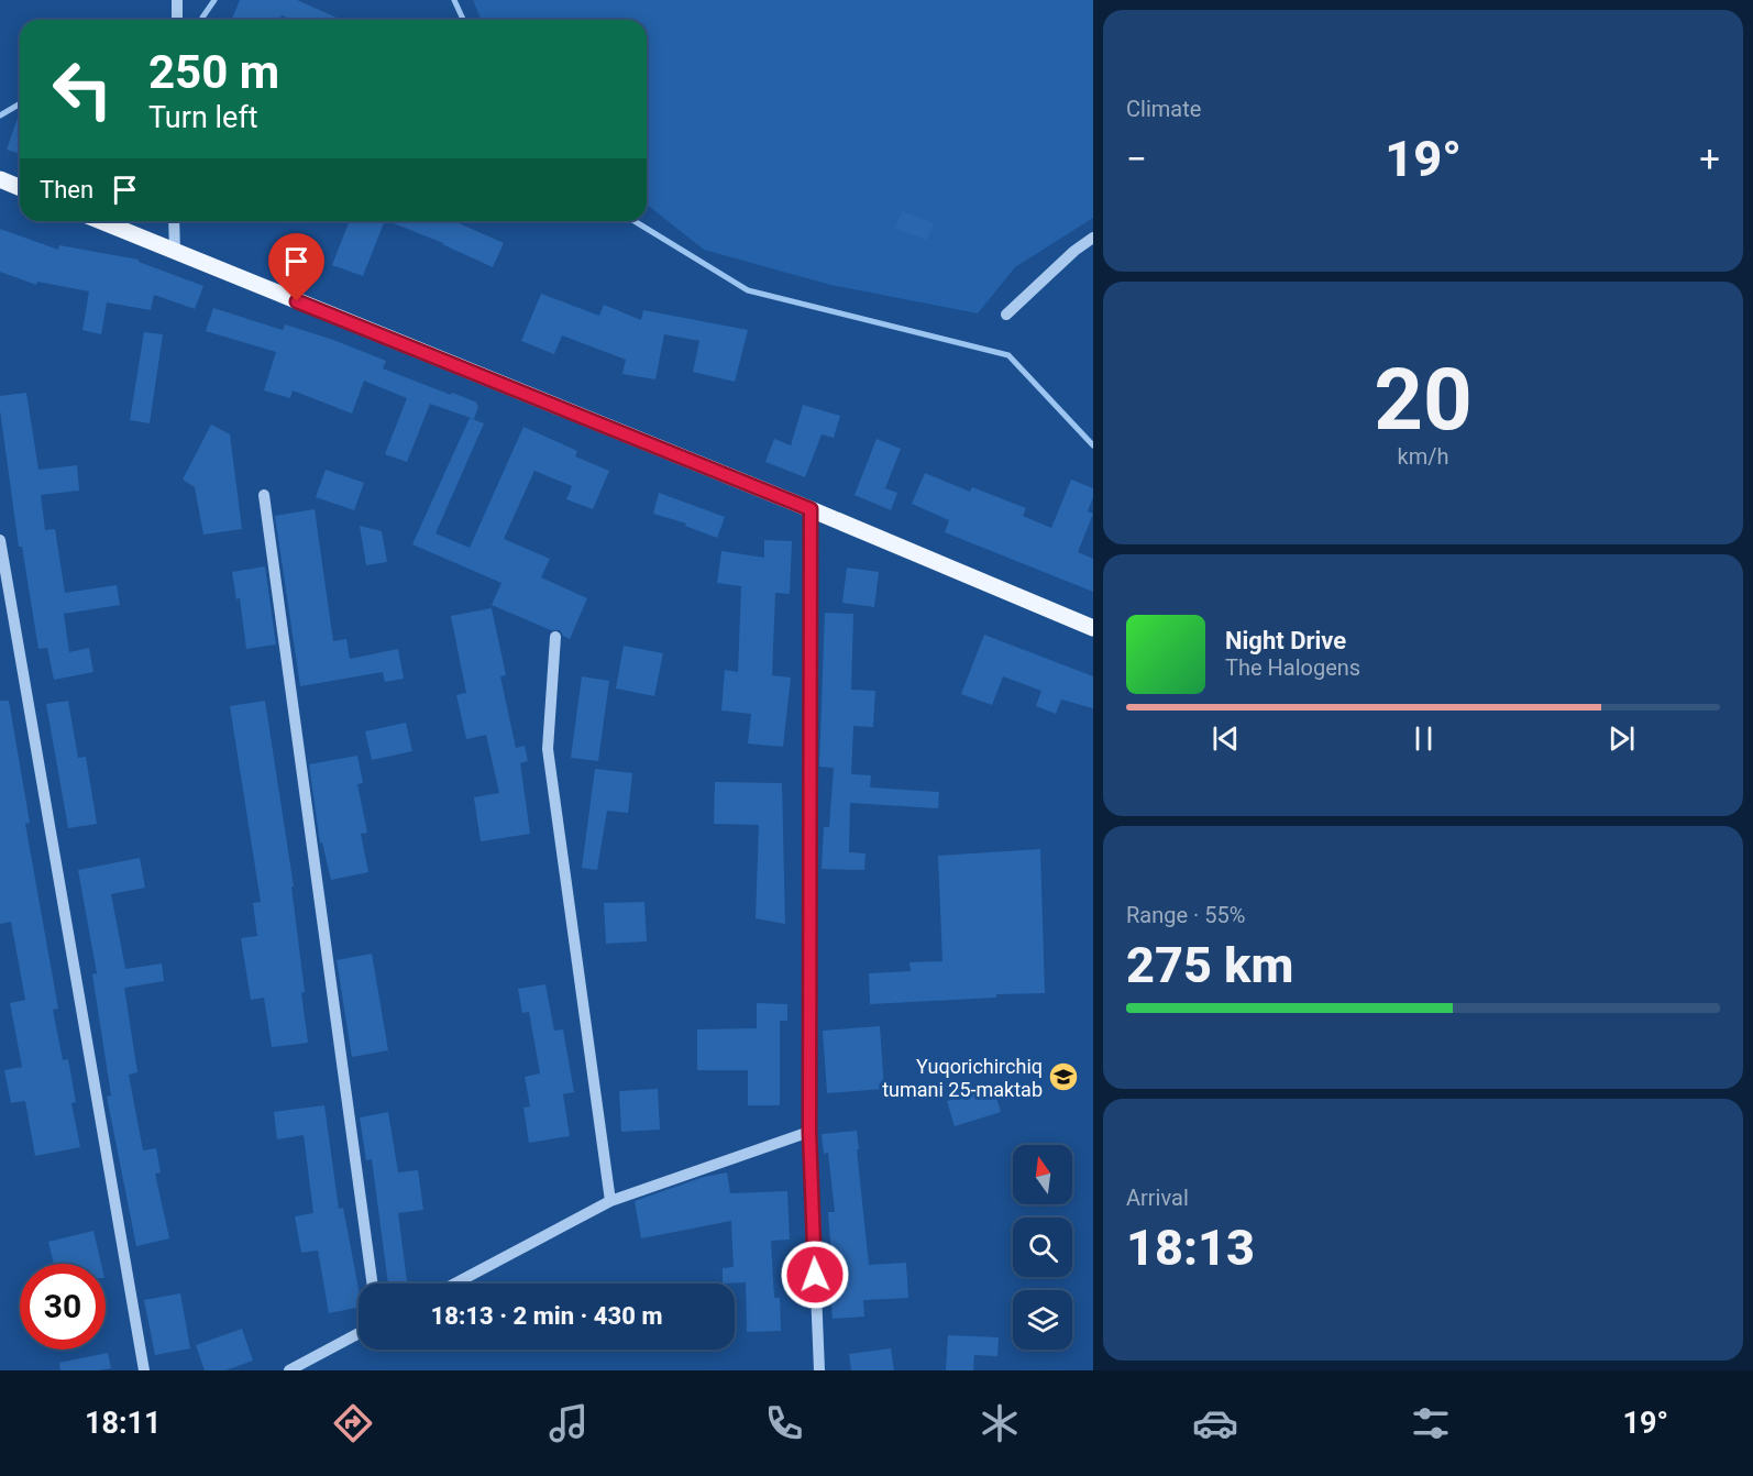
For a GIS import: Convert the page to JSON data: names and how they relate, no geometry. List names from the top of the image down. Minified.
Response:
{"places":{"school or university":["Yuqorichirchiq tumani 25-maktab"]},"north":"top","page":{"tile":["Climate",["20","km/h"],["Range · 55%","275 km"],["Arrival","18:13"]],"turn":["250 m","Turn left"],"heat":["−","19°","+"],"then":"Then","song":["Night Drive","The Halogens"],"limit":"30","trip":"18:13 · 2 min · 430 m","tabs":["18:11","19°"]}}
